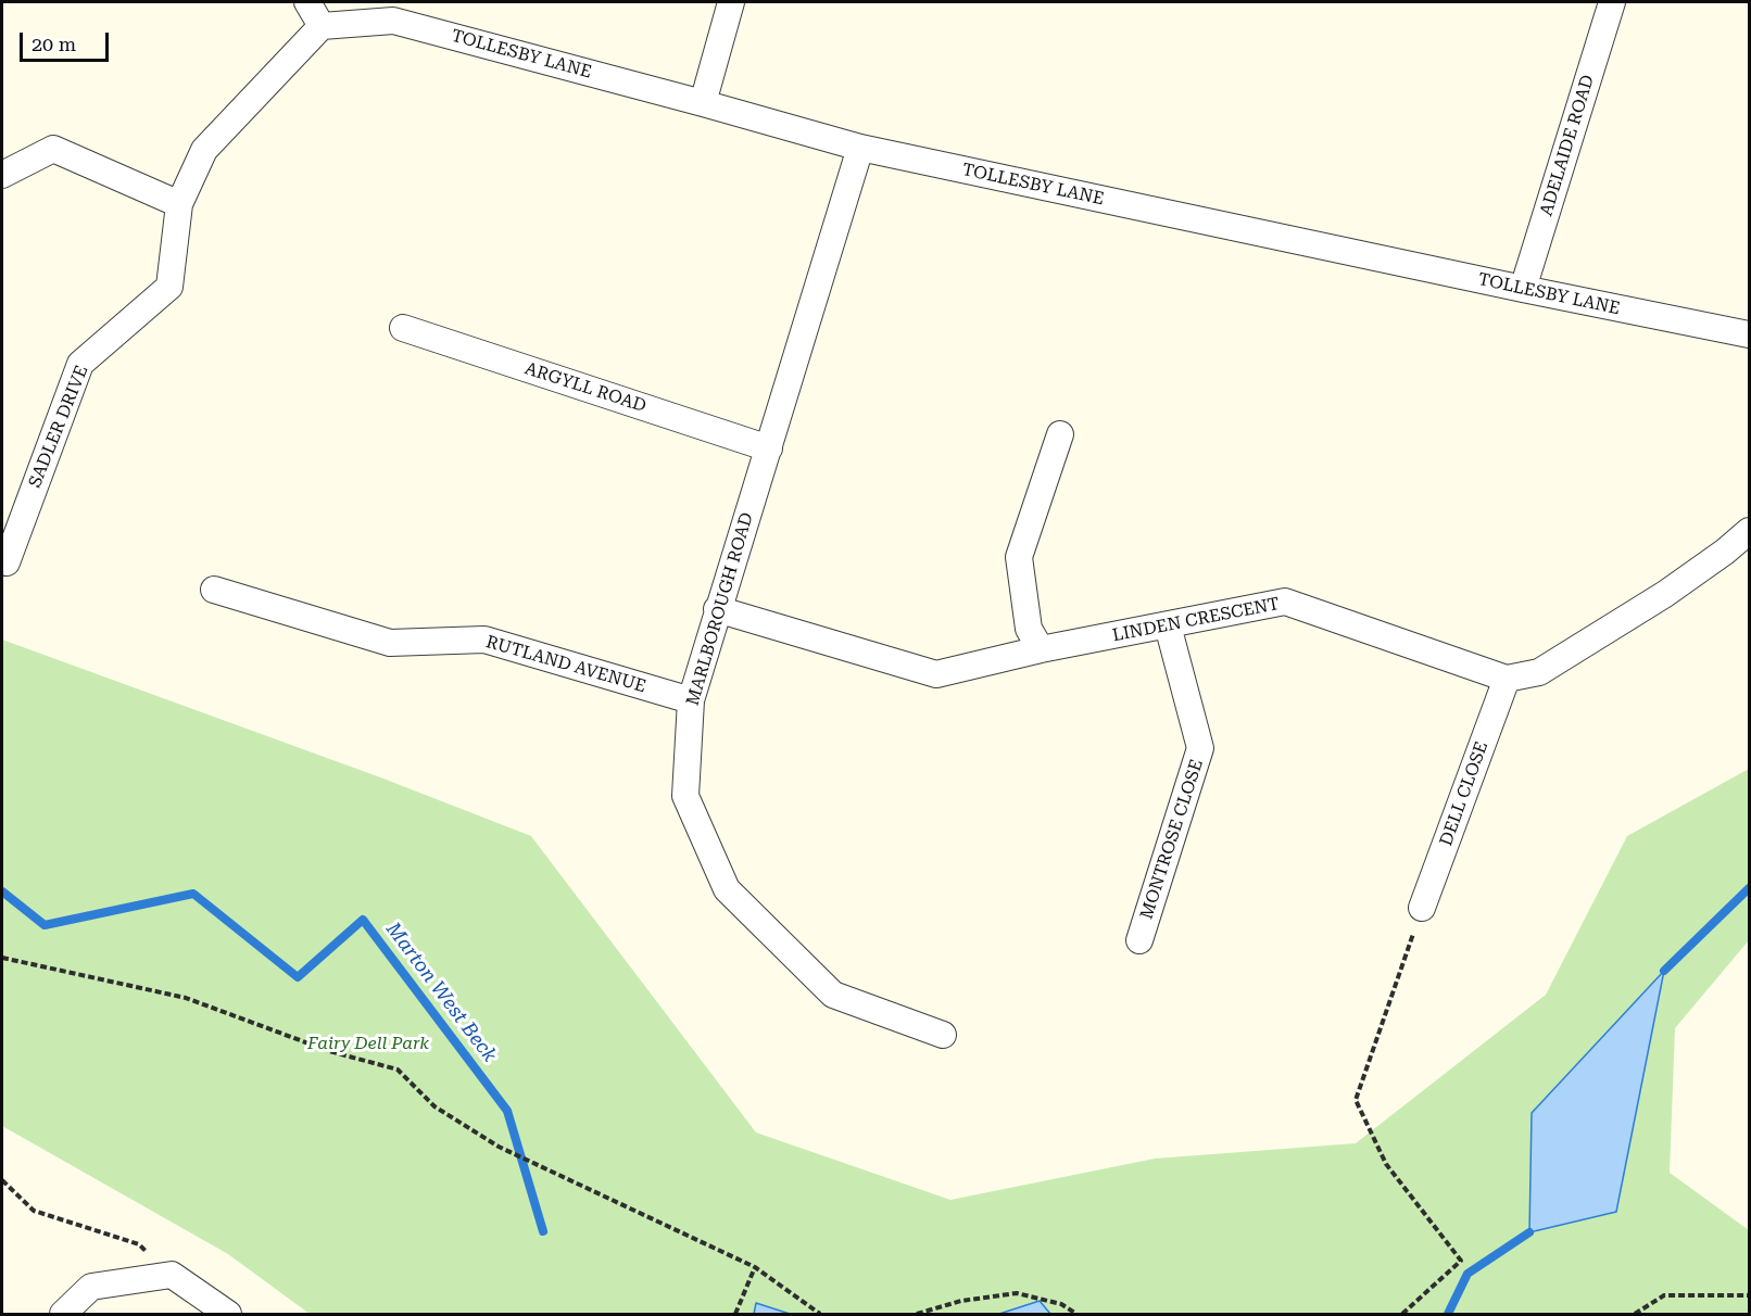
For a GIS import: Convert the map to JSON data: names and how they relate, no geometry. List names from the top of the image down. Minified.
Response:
{"streets":{"street":["TOLLESBY LANE","ADELAIDE ROAD","ARGYLL ROAD","SADLER DRIVE","MARLBOROUGH ROAD","LINDEN CRESCENT","RUTLAND AVENUE","DELL CLOSE","MONTROSE CLOSE"]},"crossings":[["TOLLESBY LANE","ADELAIDE ROAD"],["TOLLESBY LANE","SADLER DRIVE"],["TOLLESBY LANE","MARLBOROUGH ROAD"],["ARGYLL ROAD","MARLBOROUGH ROAD"],["MARLBOROUGH ROAD","LINDEN CRESCENT"],["MARLBOROUGH ROAD","RUTLAND AVENUE"],["LINDEN CRESCENT","DELL CLOSE"],["LINDEN CRESCENT","MONTROSE CLOSE"]],"water":["Marton West Beck"],"parks":["Fairy Dell Park"],"scale_bar":"20 m"}
